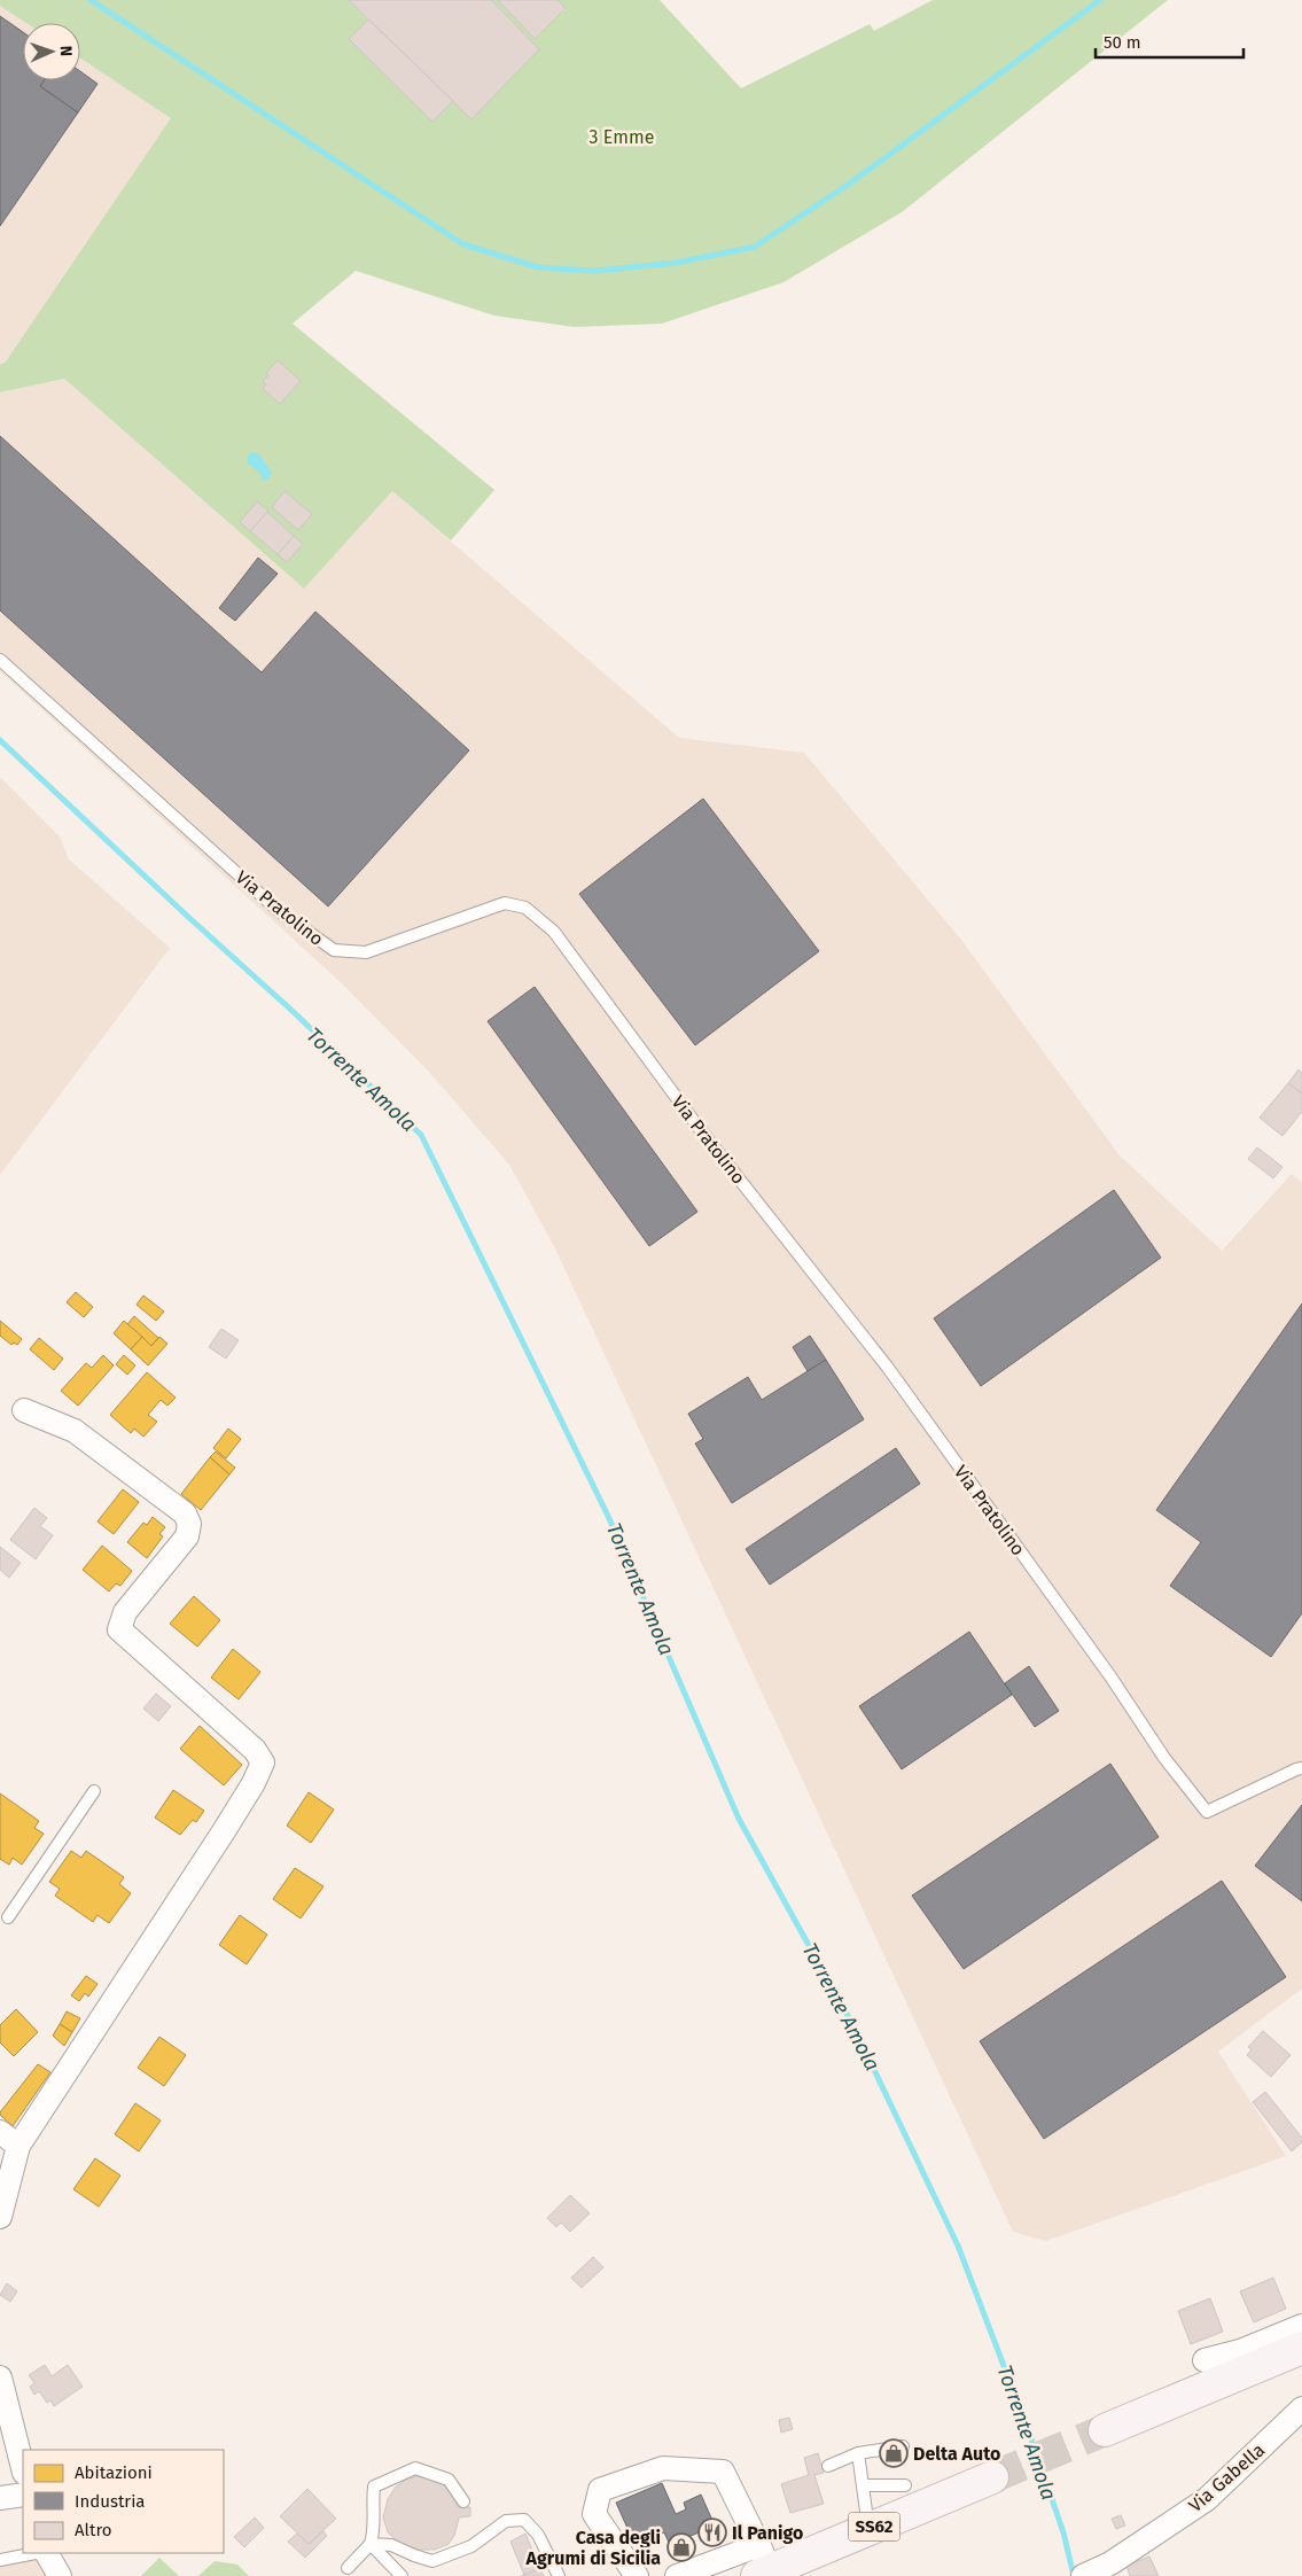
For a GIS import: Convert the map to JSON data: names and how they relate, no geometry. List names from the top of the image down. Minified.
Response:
{"streets":{"main road":["SS62"],"street":["Via Gabella"],"lane":["Via Pratolino"]},"water":["Torrente Amola"],"parks":["3 Emme"],"places":{"shop":["Delta Auto","Casa degli Agrumi di Sicilia"],"restaurant":["Il Panigo"]},"legend":["Abitazioni","Industria","Altro"],"scale_bar":"50 m","north":"right"}
